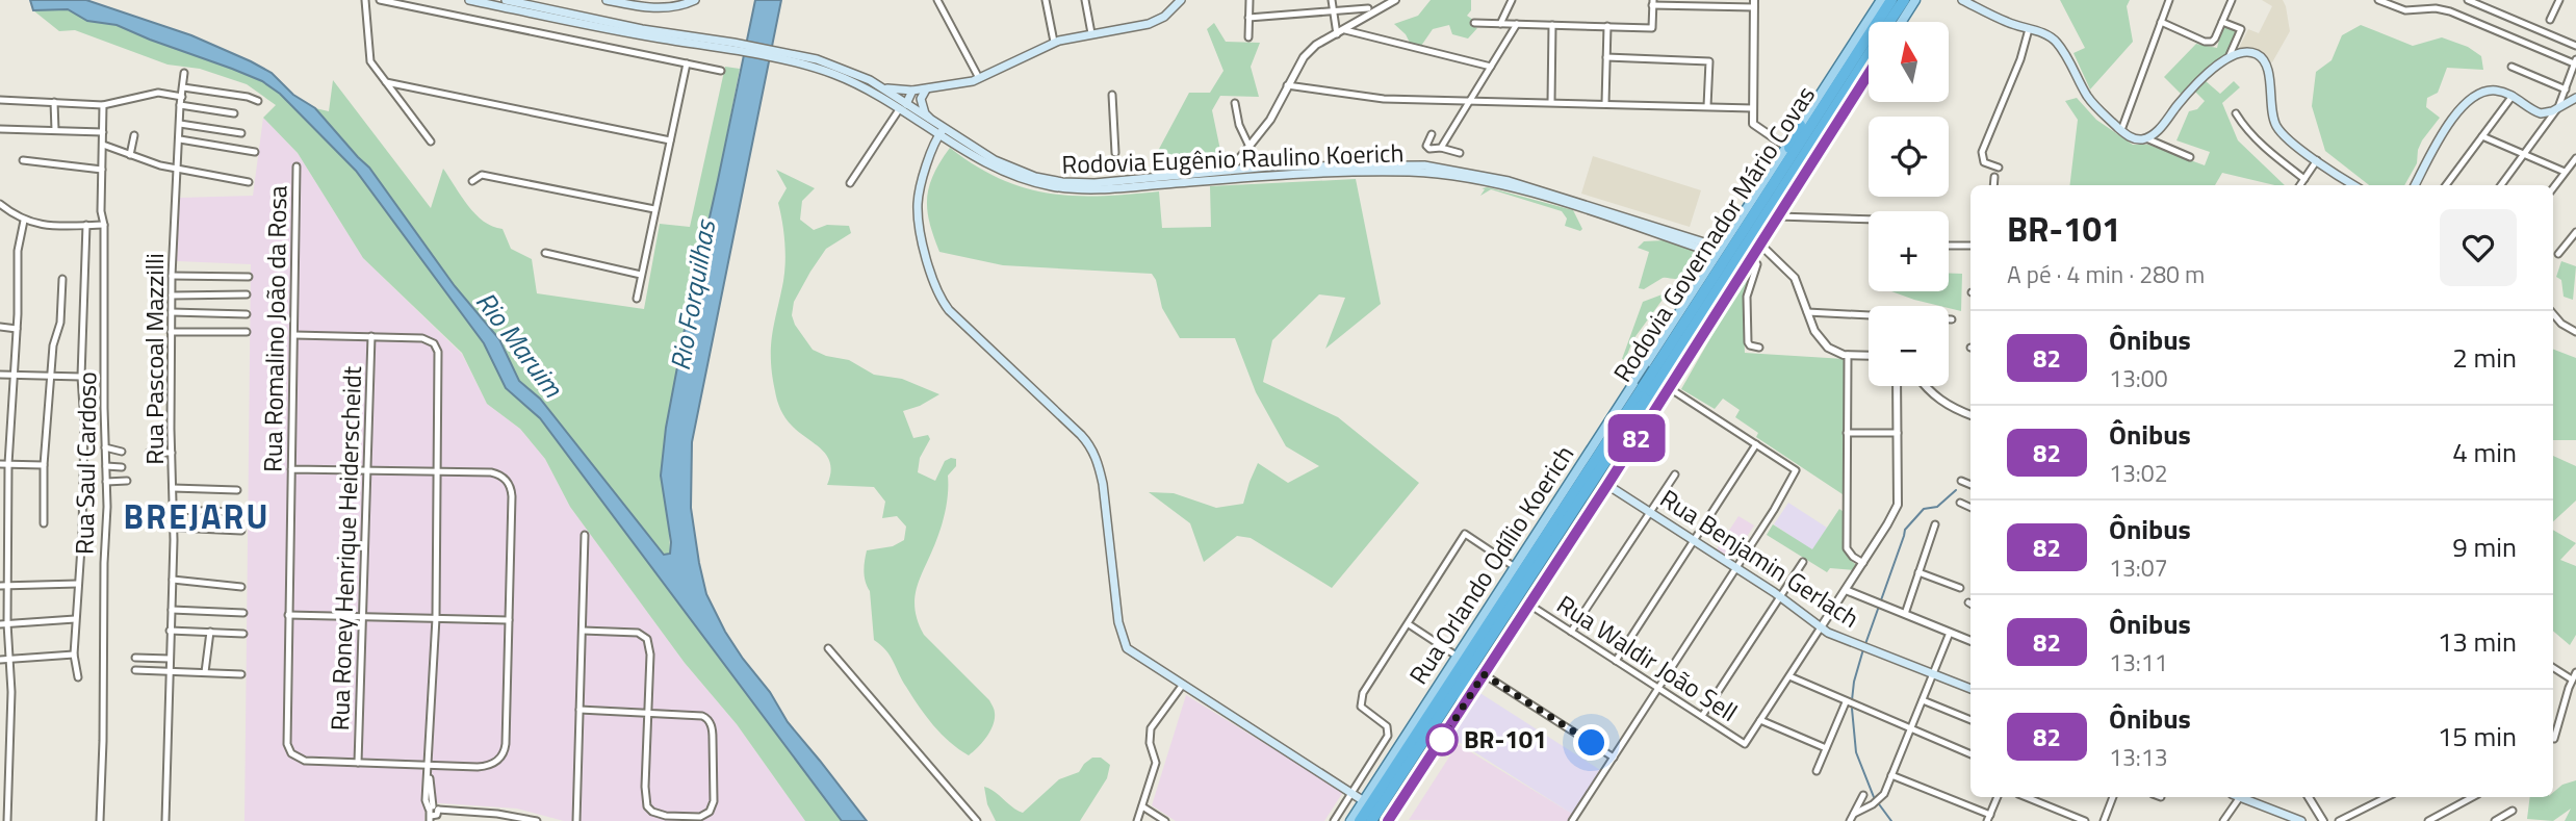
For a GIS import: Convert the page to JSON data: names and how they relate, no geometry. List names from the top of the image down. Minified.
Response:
{"streets":{"highway":["Rodovia Governador Mário Covas"],"main road":["Rodovia Eugênio Raulino Koerich","Rua Benjamin Gerlach","Rua Orlando Odílio Koerich"],"street":["Rua Romalino João da Rosa","Rua Pascoal Mazzilli","Rua Saul Cardoso","Rua Roney Henrique Heiderscheidt","Rua Waldir João Sell"]},"crossings":[["Rodovia Eugênio Raulino Koerich","Rua Orlando Odílio Koerich"],["Rua Romalino João da Rosa","Rua Roney Henrique Heiderscheidt"]],"districts":["BREJARU"],"water":["Rio Forquilhas","Rio Maruim"],"places":["BR-101"],"lines":["bus line 82"],"north":"top","page":{"on_map":"82","map_buttons":["+","−"],"heading":["BR-101","A pé · 4 min · 280 m"],"list":[{"mark":"82","name":"Ônibus","note":"13:00","value":"2 min"},{"mark":"82","name":"Ônibus","note":"13:02","value":"4 min"},{"mark":"82","name":"Ônibus","note":"13:07","value":"9 min"},{"mark":"82","name":"Ônibus","note":"13:11","value":"13 min"},{"mark":"82","name":"Ônibus","note":"13:13","value":"15 min"}]}}
